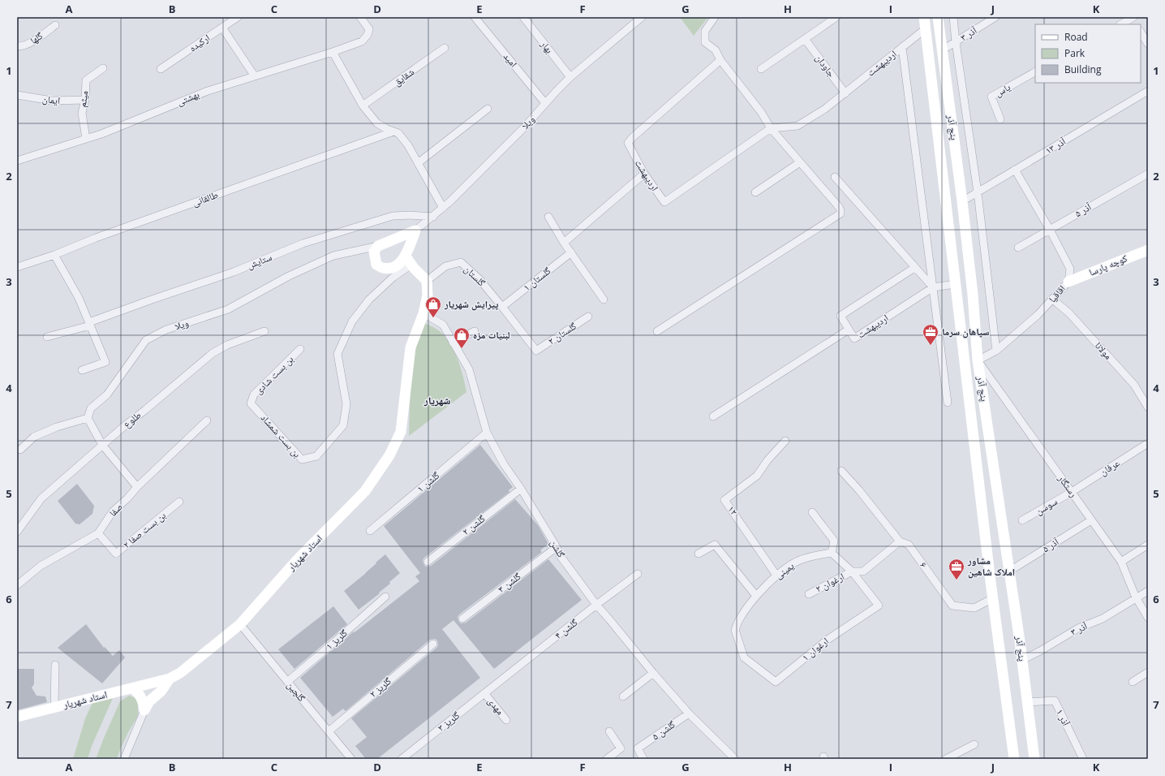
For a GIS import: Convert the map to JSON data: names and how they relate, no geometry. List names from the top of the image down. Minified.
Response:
{"streets":{"main road":["پنج آذر","کوچه پارسا","استاد شهریار"],"street":["آذر ۳","گلها","ارکیده","بهار","امید","اردیبهشت","جاودان","شقایق","یاس","بهشتی","میثم","ایمان","ویلا","۱۳ آذر","طالقانی","آذر ۵","ستایش","گلستان","گلستان ۱","اقاقیا","گلستان ۲","مولانا","بن بست شادی","طلوع","بن بست شمشاد","عرفان","گلشن ۱","رستگار","سوسن","صفا","۱۲","گلشن ۲","بن بست صفا ۲","گلشن","۶","یمینی","گلشن ۳","ارغوان ۲","گلشن ۴","گلریز ۱","ارغوان ۱","گلریز ۲","گلچین","مهدی","آذر ۱","گلریز ۳","گلشن ۵"]},"crossings":[["آذر ۳","پنج آذر"],["آذر ۳","رستگار"],["بهار","ویلا"],["امید","ویلا"],["اردیبهشت","جاودان"],["اردیبهشت","پنج آذر"],["بهشتی","میثم"],["میثم","ایمان"],["ویلا","ستایش"],["پنج آذر","۱۳ آذر"],["پنج آذر","آذر ۵"],["پنج آذر","اقاقیا"],["پنج آذر","رستگار"],["پنج آذر","۶"],["پنج آذر","آذر ۱"],["۱۳ آذر","اقاقیا"],["آذر ۵","اقاقیا"],["آذر ۵","رستگار"],["کوچه پارسا","اقاقیا"],["گلستان","گلستان ۱"],["گلستان","گلستان ۲"],["گلستان","استاد شهریار"],["اقاقیا","مولانا"],["اقاقیا","رستگار"],["بن بست شادی","بن بست شمشاد"],["عرفان","رستگار"],["عرفان","سوسن"],["گلشن ۱","گلشن"],["رستگار","سوسن"],["صفا","بن بست صفا ۲"],["۱۲","یمینی"],["گلشن ۲","گلشن"],["گلشن","استاد شهریار"],["گلشن","گلشن ۳"],["گلشن","گلشن ۴"],["گلشن","گلشن ۵"],["استاد شهریار","گلچین"],["یمینی","ارغوان ۱"],["ارغوان ۲","ارغوان ۱"],["گلشن ۴","گلریز ۳"],["گلریز ۱","گلچین"],["گلریز ۲","گلچین"],["مهدی","گلریز ۳"]],"districts":["شهریار"],"places":{"shop":["پیرایش شهریار","لبنیات مزه"],"office":["سپاهان سرما","مشاور املاک شاهین"]},"legend":["Road","Park","Building"],"grid":{"columns":["A","B","C","D","E","F","G","H","I","J","K"],"rows":["1","2","3","4","5","6","7"]}}
